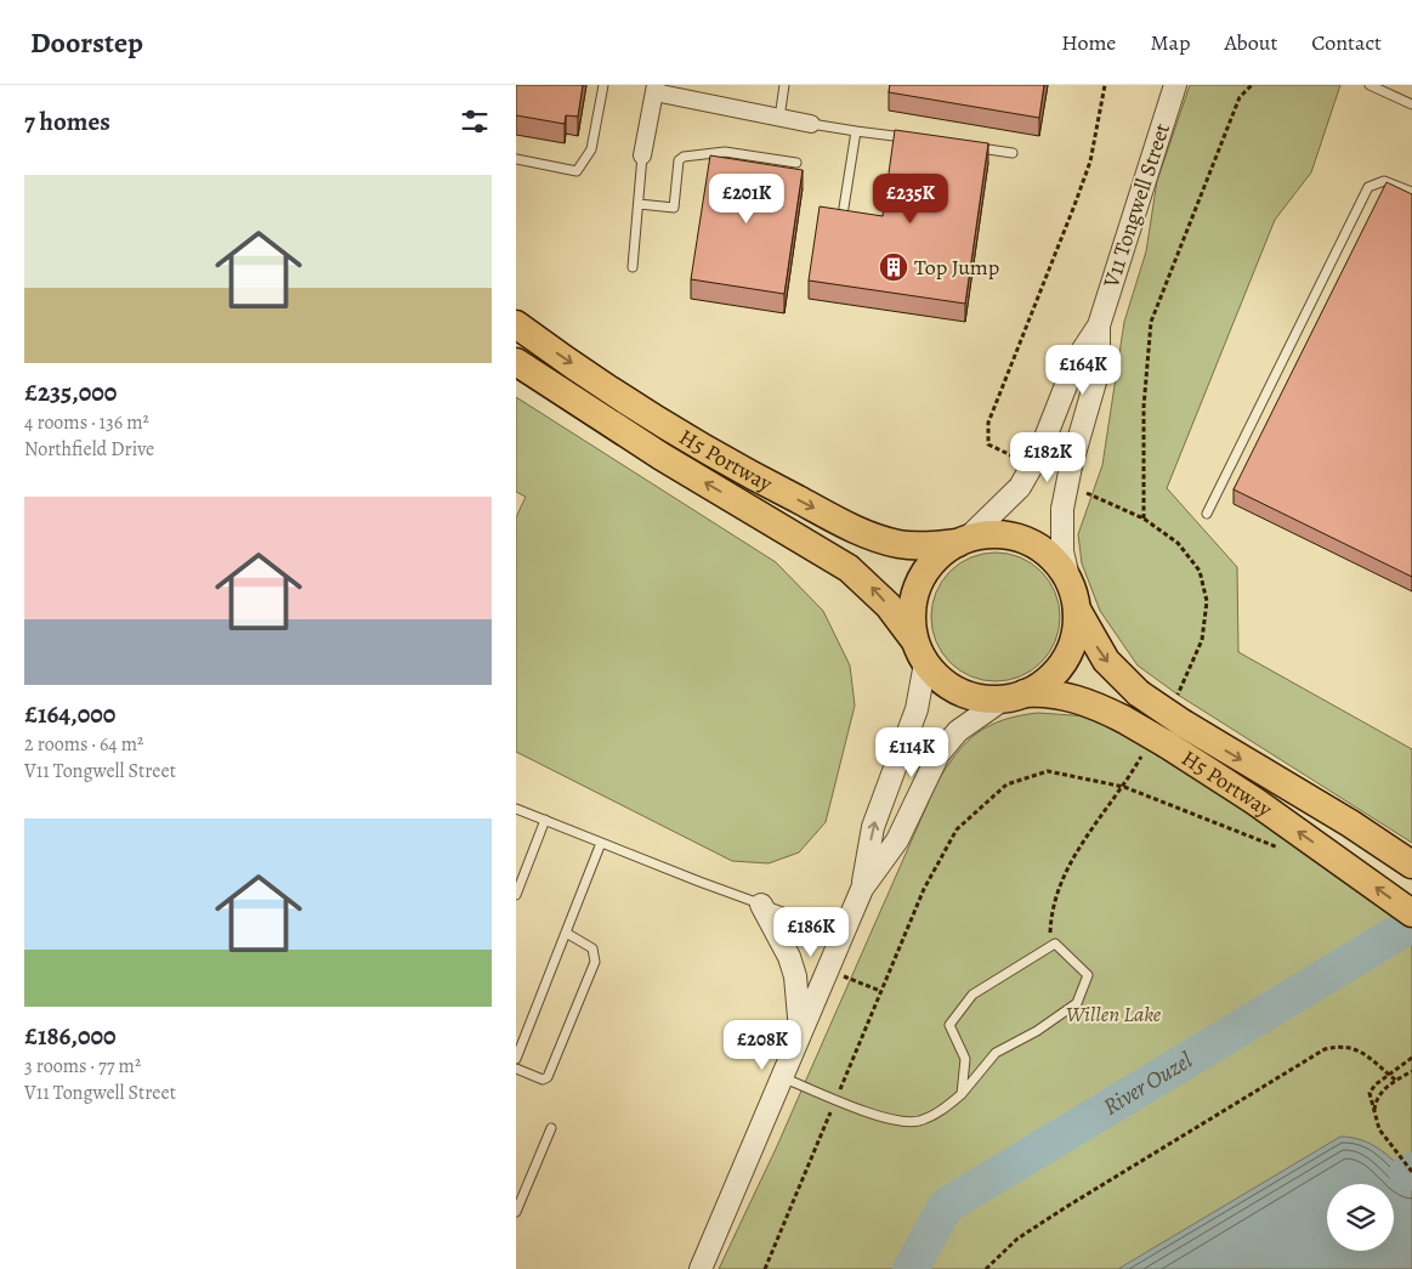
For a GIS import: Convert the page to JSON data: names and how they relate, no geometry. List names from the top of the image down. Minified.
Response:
{"streets":{"main road":["H5 Portway"],"street":["V11 Tongwell Street"]},"crossings":[["V11 Tongwell Street","H5 Portway"]],"water":["River Ouzel"],"parks":["Willen Lake"],"places":{"building":["Top Jump"]},"page":{"header":"Doorstep","nav":["Home","Map","About","Contact"],"heading":"7 homes","list":[{"name":"£235,000","note":"4 rooms · 136 m² · Northfield Drive"},{"name":"£164,000","note":"2 rooms · 64 m² · V11 Tongwell Street"},{"name":"£186,000","note":"3 rooms · 77 m² · V11 Tongwell Street"}],"price":["£201K","£235K","£164K","£182K","£114K","£186K","£208K"]}}
